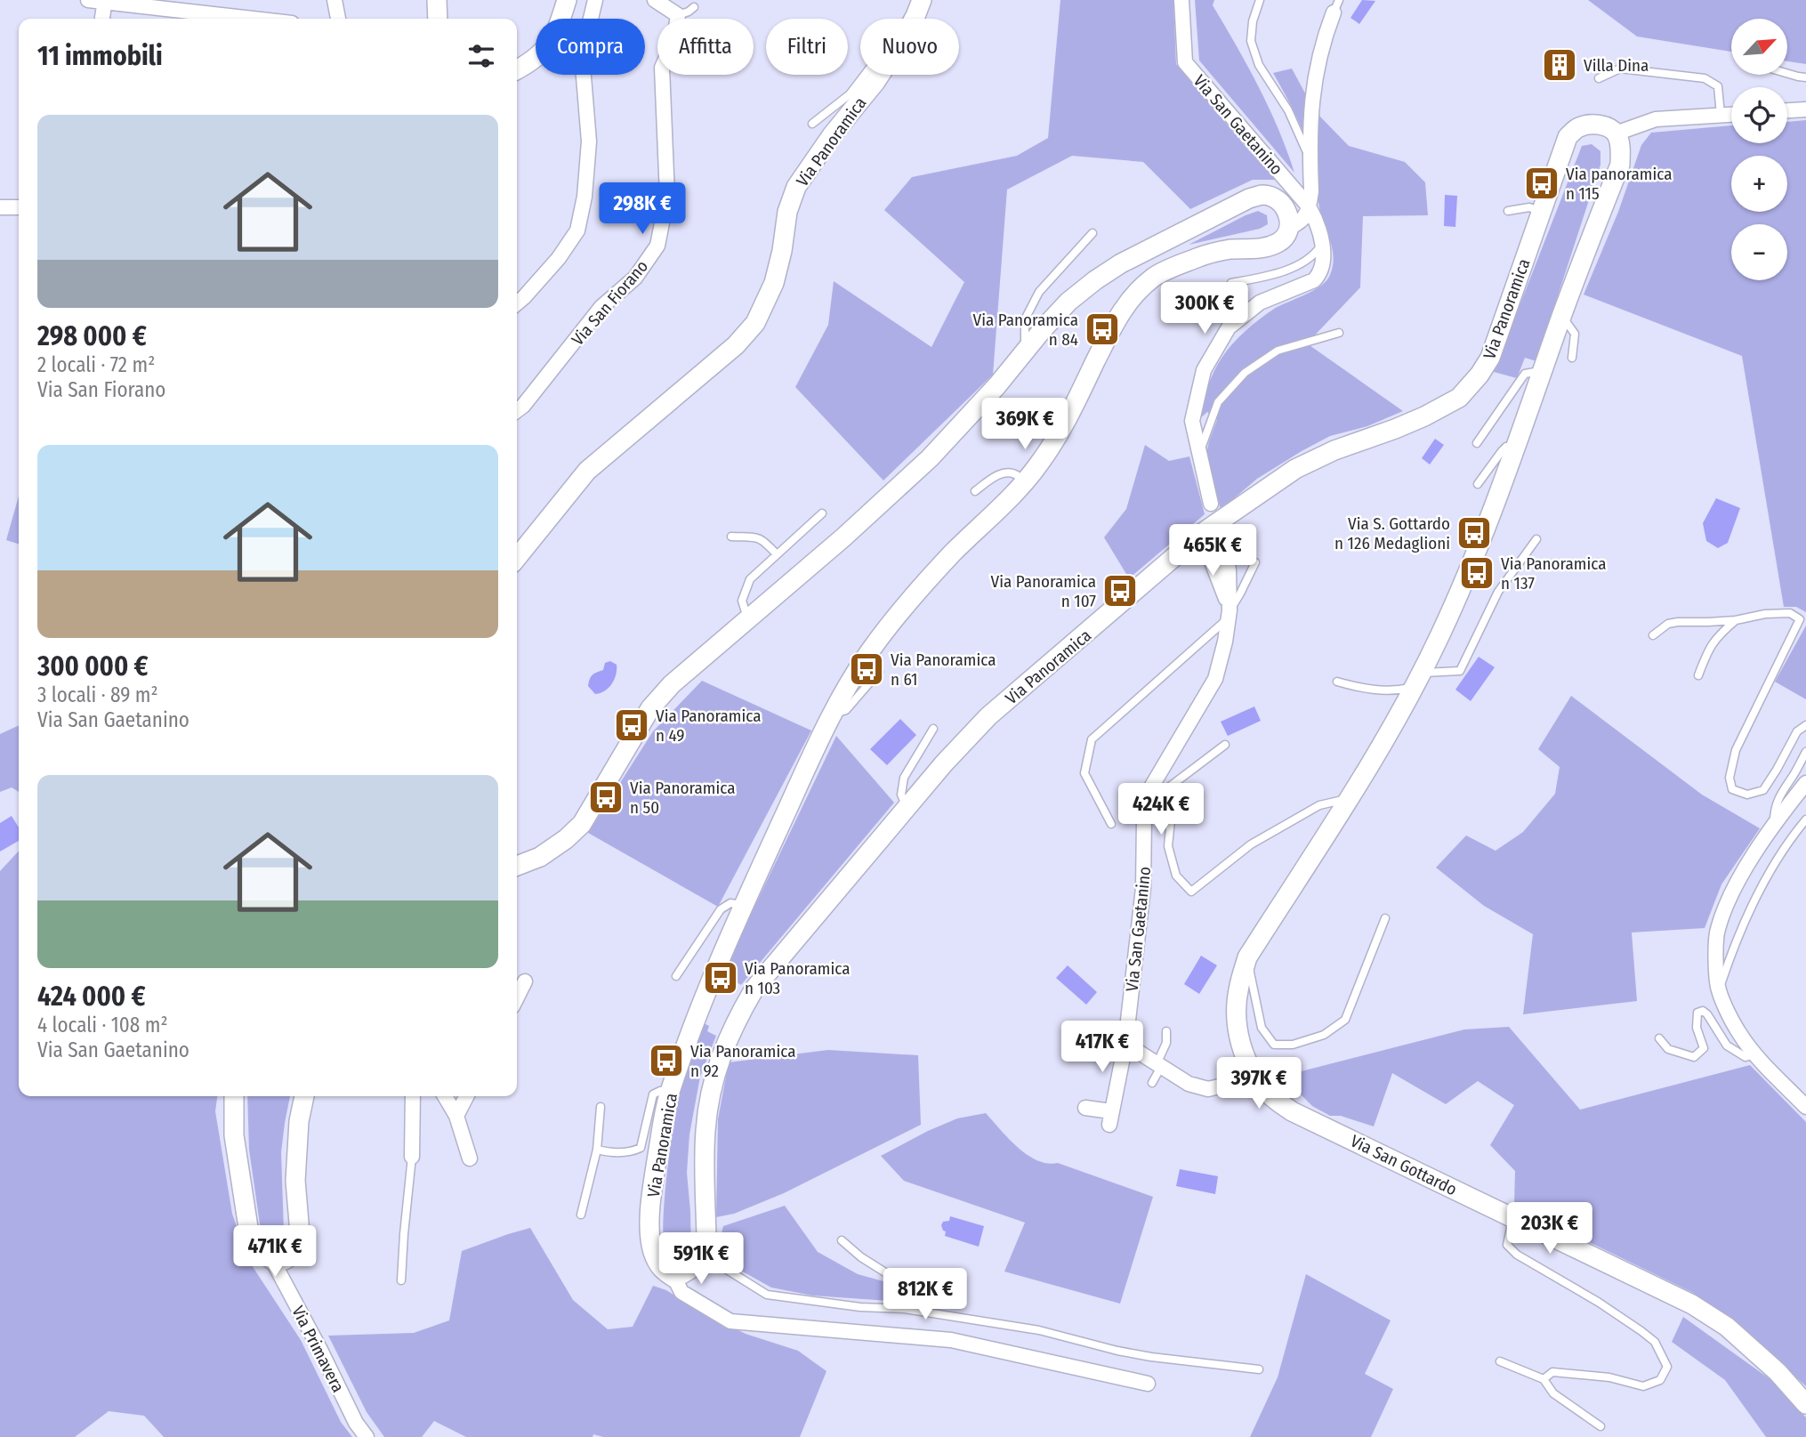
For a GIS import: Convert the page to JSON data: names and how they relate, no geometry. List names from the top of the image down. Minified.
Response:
{"streets":{"street":["Via San Gaetanino","Via Panoramica","Via San Fiorano","Via San Gottardo","Via Primavera"]},"crossings":[["Via San Gaetanino","Via Panoramica"]],"places":{"building":["Villa Dina"],"bus stop":["Via panoramica n 115","Via Panoramica n 84","Via S. Gottardo n 126 Medaglioni","Via Panoramica n 137","Via Panoramica n 107","Via Panoramica n 61","Via Panoramica n 49","Via Panoramica n 50","Via Panoramica n 103","Via Panoramica n 92"]},"north":"top right","page":{"map_buttons":["+","−"],"chip":["Compra","Affitta","Filtri","Nuovo"],"heading":"11 immobili","list":[{"name":"298 000 €","note":"2 locali · 72 m² · Via San Fiorano"},{"name":"300 000 €","note":"3 locali · 89 m² · Via San Gaetanino"},{"name":"424 000 €","note":"4 locali · 108 m² · Via San Gaetanino"}],"price":["298K €","300K €","369K €","465K €","424K €","417K €","397K €","203K €","471K €","591K €","812K €"]}}
